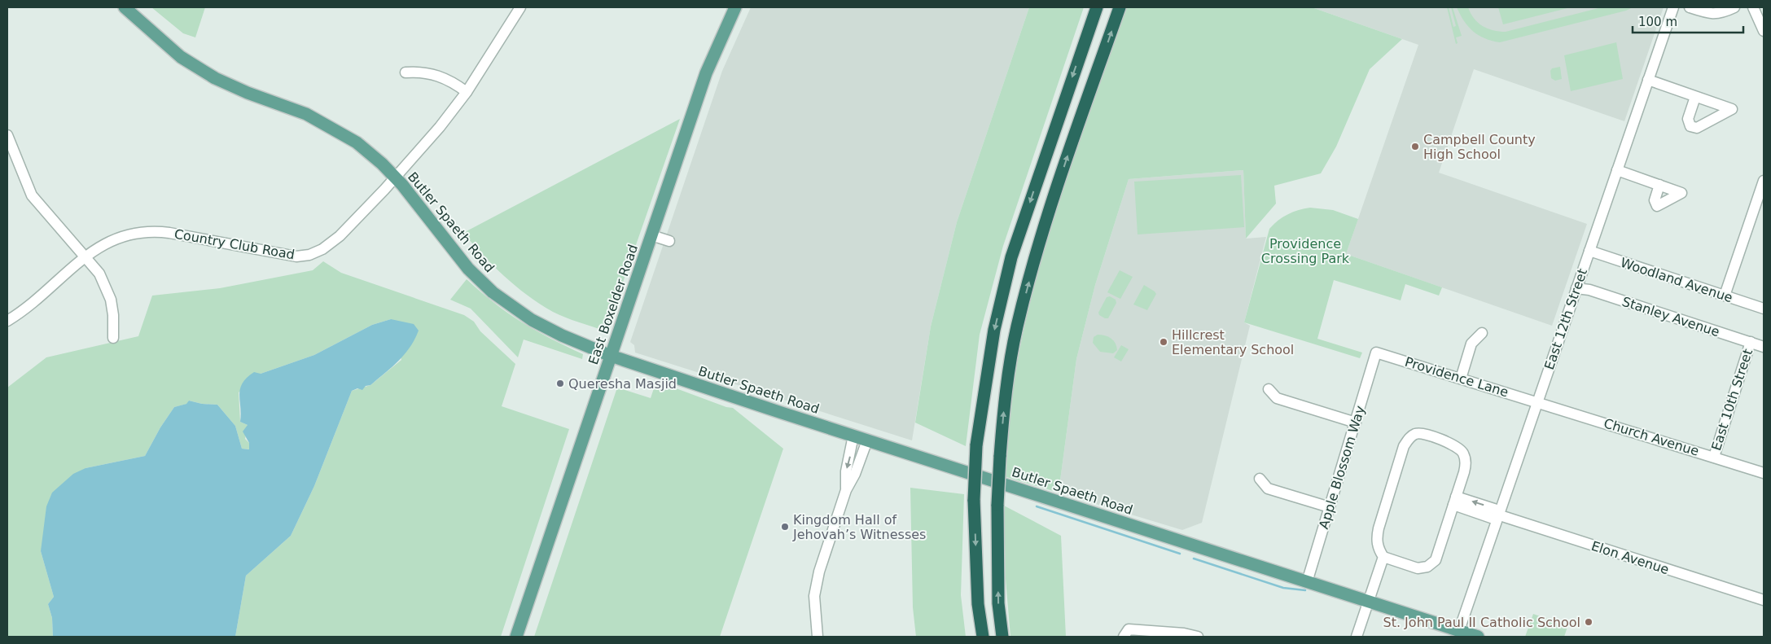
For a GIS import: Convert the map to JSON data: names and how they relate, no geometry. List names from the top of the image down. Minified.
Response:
{"streets":{"main road":["Butler Spaeth Road","East Boxelder Road"],"street":["Country Club Road","Woodland Avenue","Stanley Avenue","East 12th Street","Providence Lane","East 10th Street","Church Avenue","Apple Blossom Way","Elon Avenue"]},"crossings":[["Butler Spaeth Road","Country Club Road"],["Butler Spaeth Road","East Boxelder Road"],["Butler Spaeth Road","East 12th Street"],["Butler Spaeth Road","Apple Blossom Way"],["Woodland Avenue","East 12th Street"],["Stanley Avenue","East 12th Street"],["Stanley Avenue","East 10th Street"],["East 12th Street","Providence Lane"],["East 12th Street","Church Avenue"],["East 12th Street","Elon Avenue"],["Providence Lane","Church Avenue"],["Providence Lane","Apple Blossom Way"],["East 10th Street","Church Avenue"]],"parks":["Providence Crossing Park"],"places":["Campbell County High School","Hillcrest Elementary School","Queresha Masjid","Kingdom Hall of Jehovah’s Witnesses","St. John Paul II Catholic School"],"scale_bar":"100 m"}
